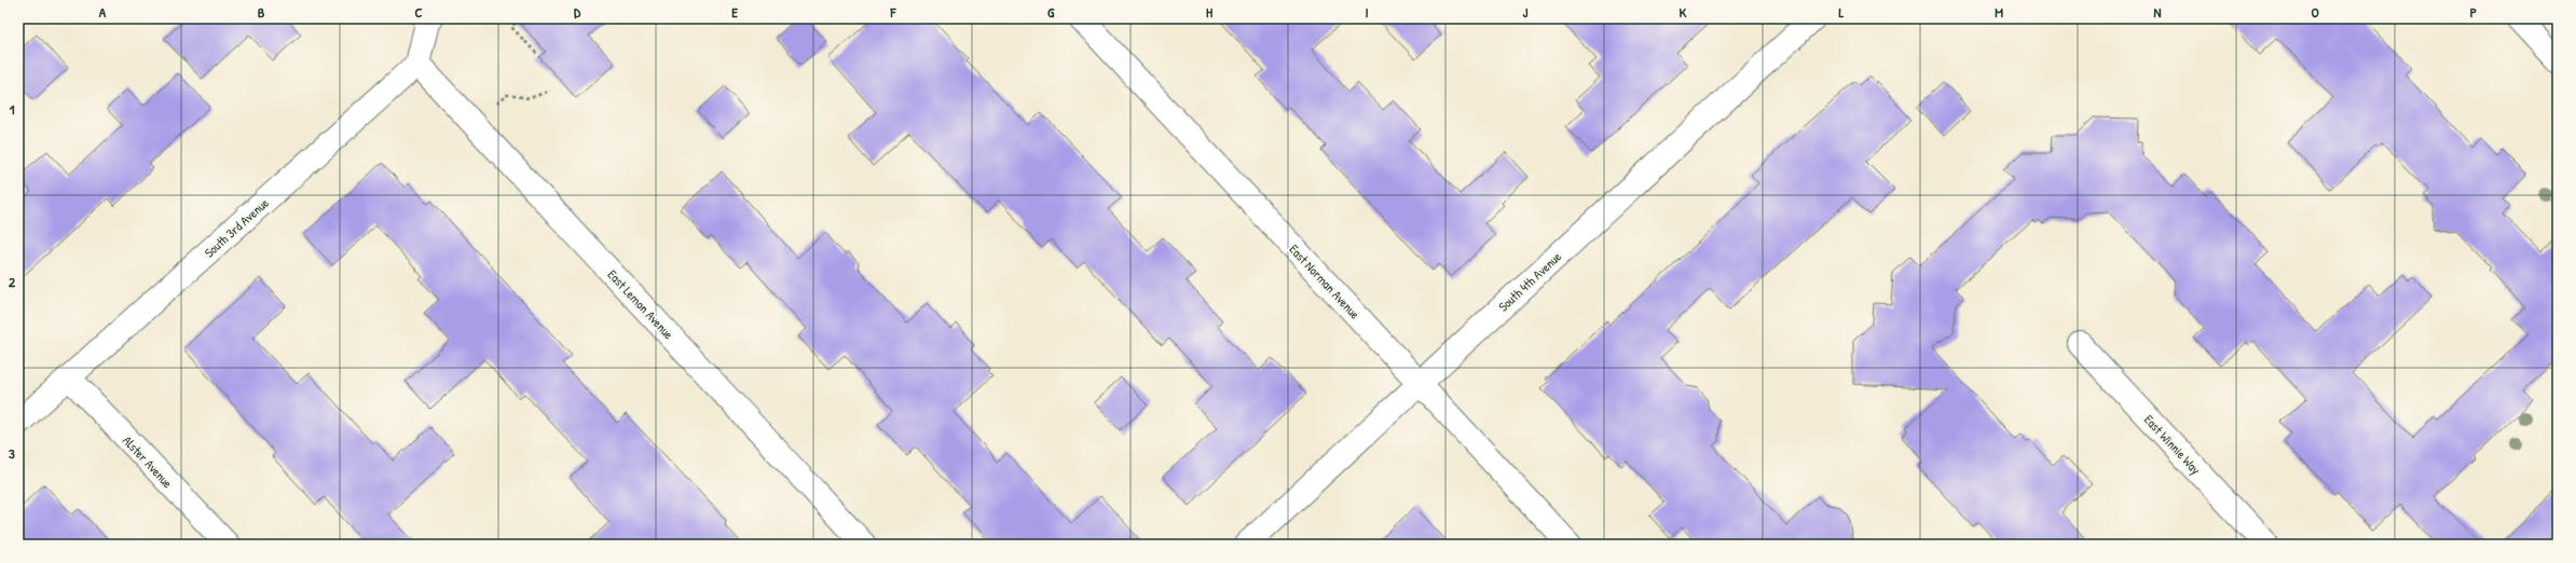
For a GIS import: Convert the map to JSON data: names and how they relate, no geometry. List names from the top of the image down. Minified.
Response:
{"streets":{"street":["South 3rd Avenue","East Norman Avenue","South 4th Avenue","East Lemon Avenue","East Winnie Way","Alster Avenue"]},"crossings":[["South 3rd Avenue","East Lemon Avenue"],["South 3rd Avenue","Alster Avenue"],["East Norman Avenue","South 4th Avenue"]],"grid":{"columns":["A","B","C","D","E","F","G","H","I","J","K","L","M","N","O","P"],"rows":["1","2","3"]}}
